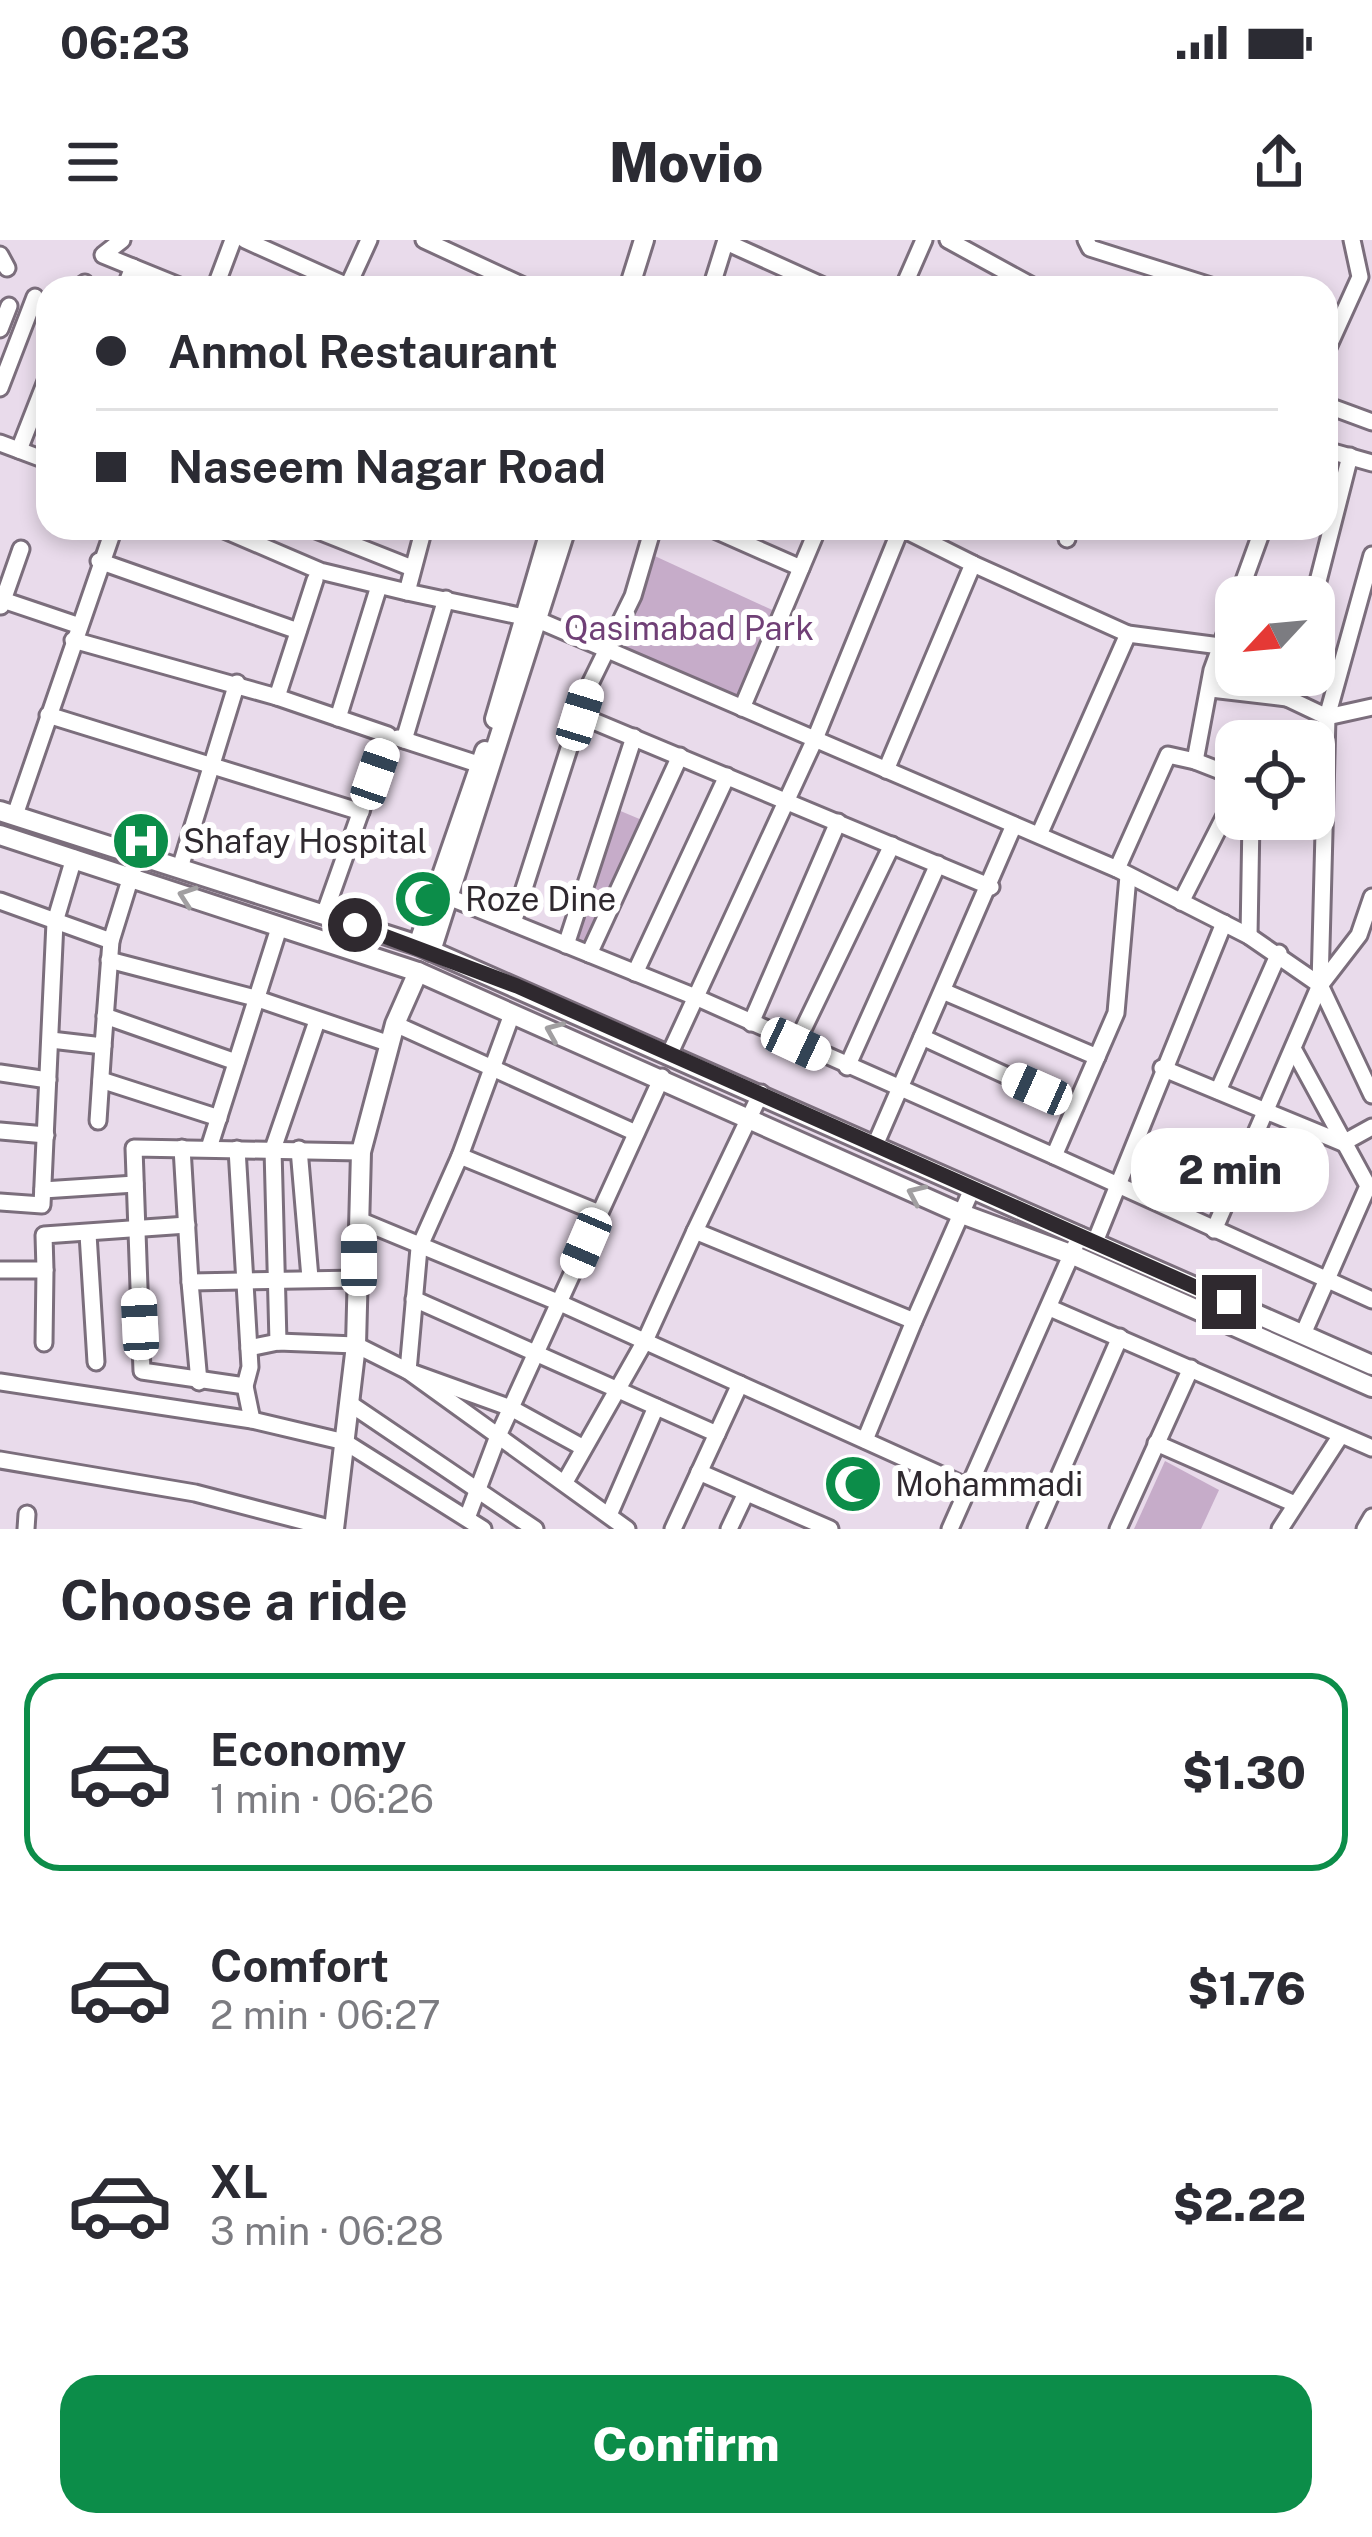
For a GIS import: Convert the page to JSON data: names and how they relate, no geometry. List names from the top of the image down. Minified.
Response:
{"parks":["Qasimabad Park"],"places":{"hospital":["Shafay Hospital"],"mosque":["Roze Dine","Mohammadi"]},"north":"bottom left","page":{"status":"06:23","header":"Movio","banner":["Anmol Restaurant","Naseem Nagar Road"],"bubble":"2 min","heading":"Choose a ride","list":[{"name":"Economy","note":"1 min · 06:26","value":"$1.30"},{"name":"Comfort","note":"2 min · 06:27","value":"$1.76"},{"name":"XL","note":"3 min · 06:28","value":"$2.22"}],"buttons":"Confirm"}}
